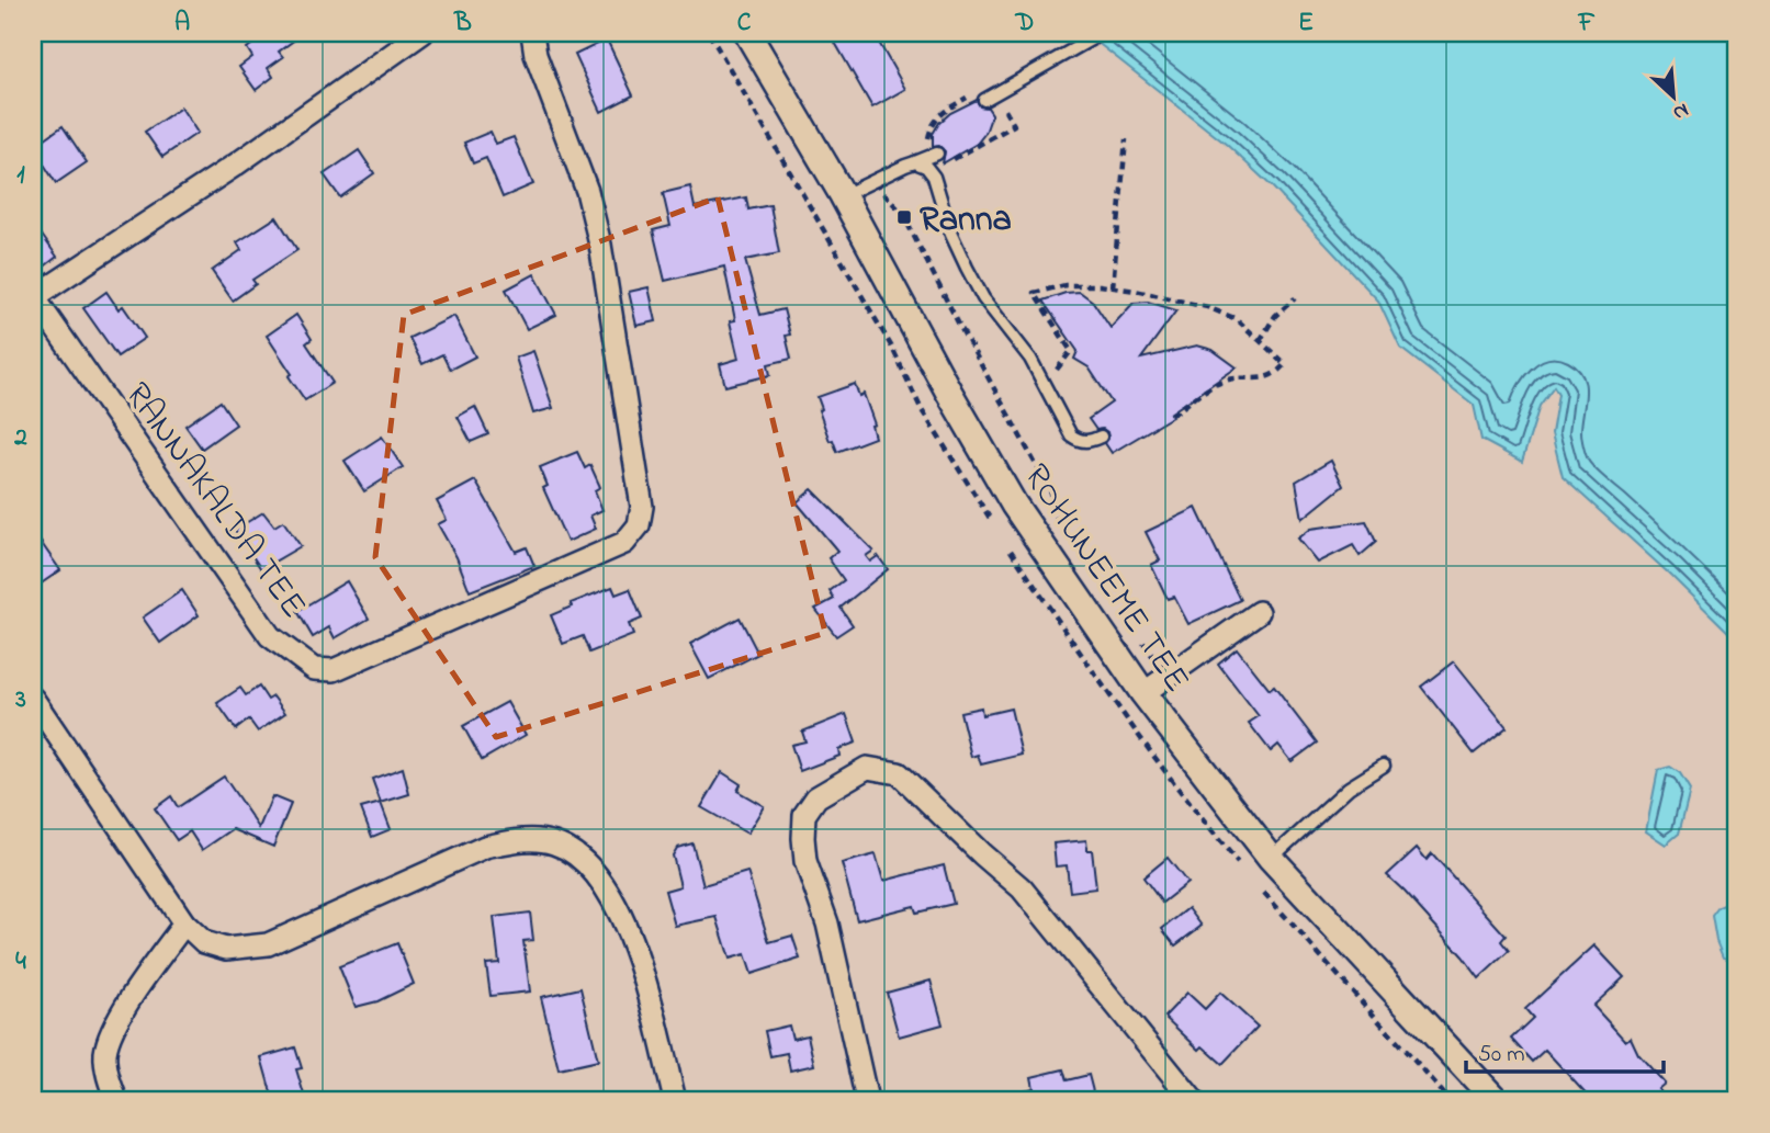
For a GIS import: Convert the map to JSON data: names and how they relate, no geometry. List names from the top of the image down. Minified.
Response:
{"streets":{"street":["RANNAKALDA TEE","ROHUNEEME TEE"]},"places":{"transit":["Ranna"]},"scale_bar":"50 m","north":"bottom right","grid":{"columns":["A","B","C","D","E","F"],"rows":["1","2","3","4"]}}
